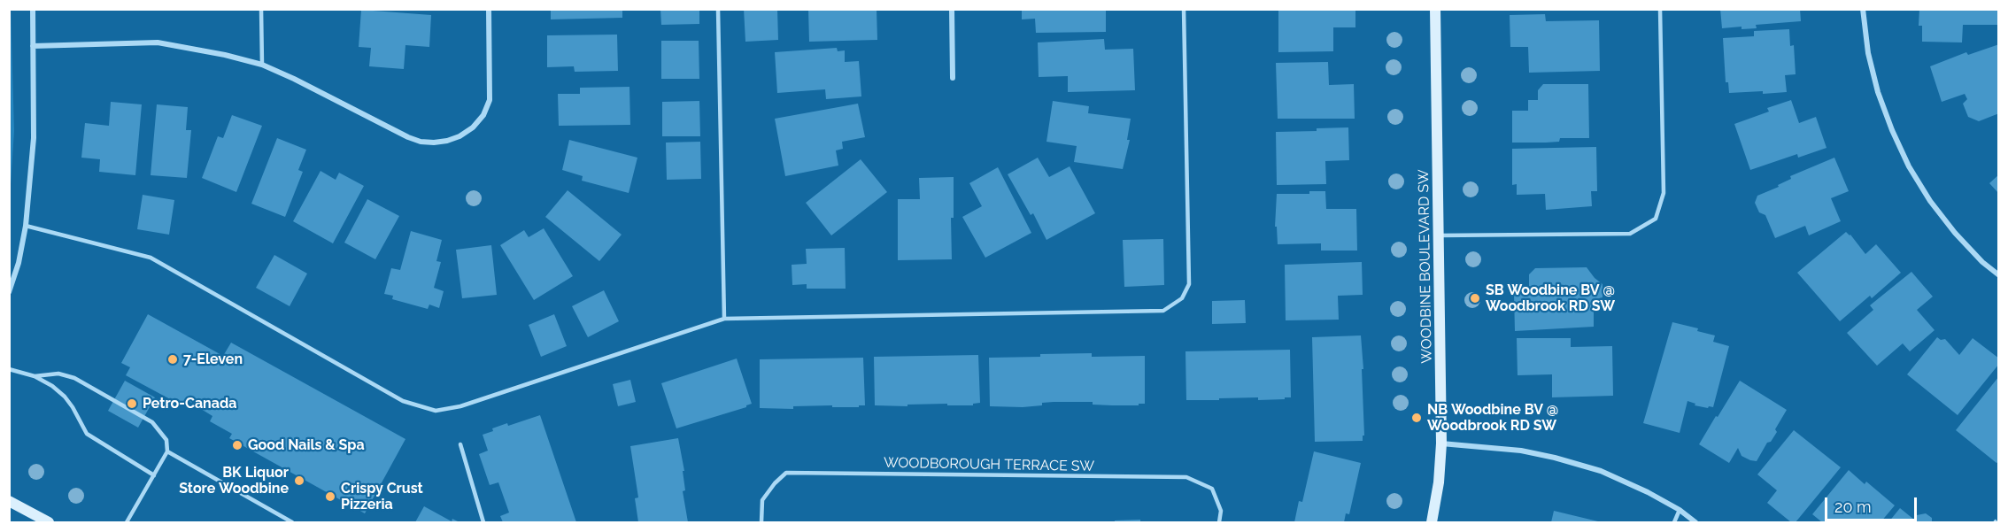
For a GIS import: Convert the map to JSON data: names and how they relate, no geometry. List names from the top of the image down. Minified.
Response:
{"streets":{"street":["WOODBINE BOULEVARD SW"],"lane":["WOODBOROUGH TERRACE SW"]},"places":["SB Woodbine BV @ Woodbrook RD SW","7-Eleven","Petro-Canada","NB Woodbine BV @ Woodbrook RD SW","Good Nails & Spa","BK Liquor Store Woodbine","Crispy Crust Pizzeria"],"scale_bar":"20 m"}
